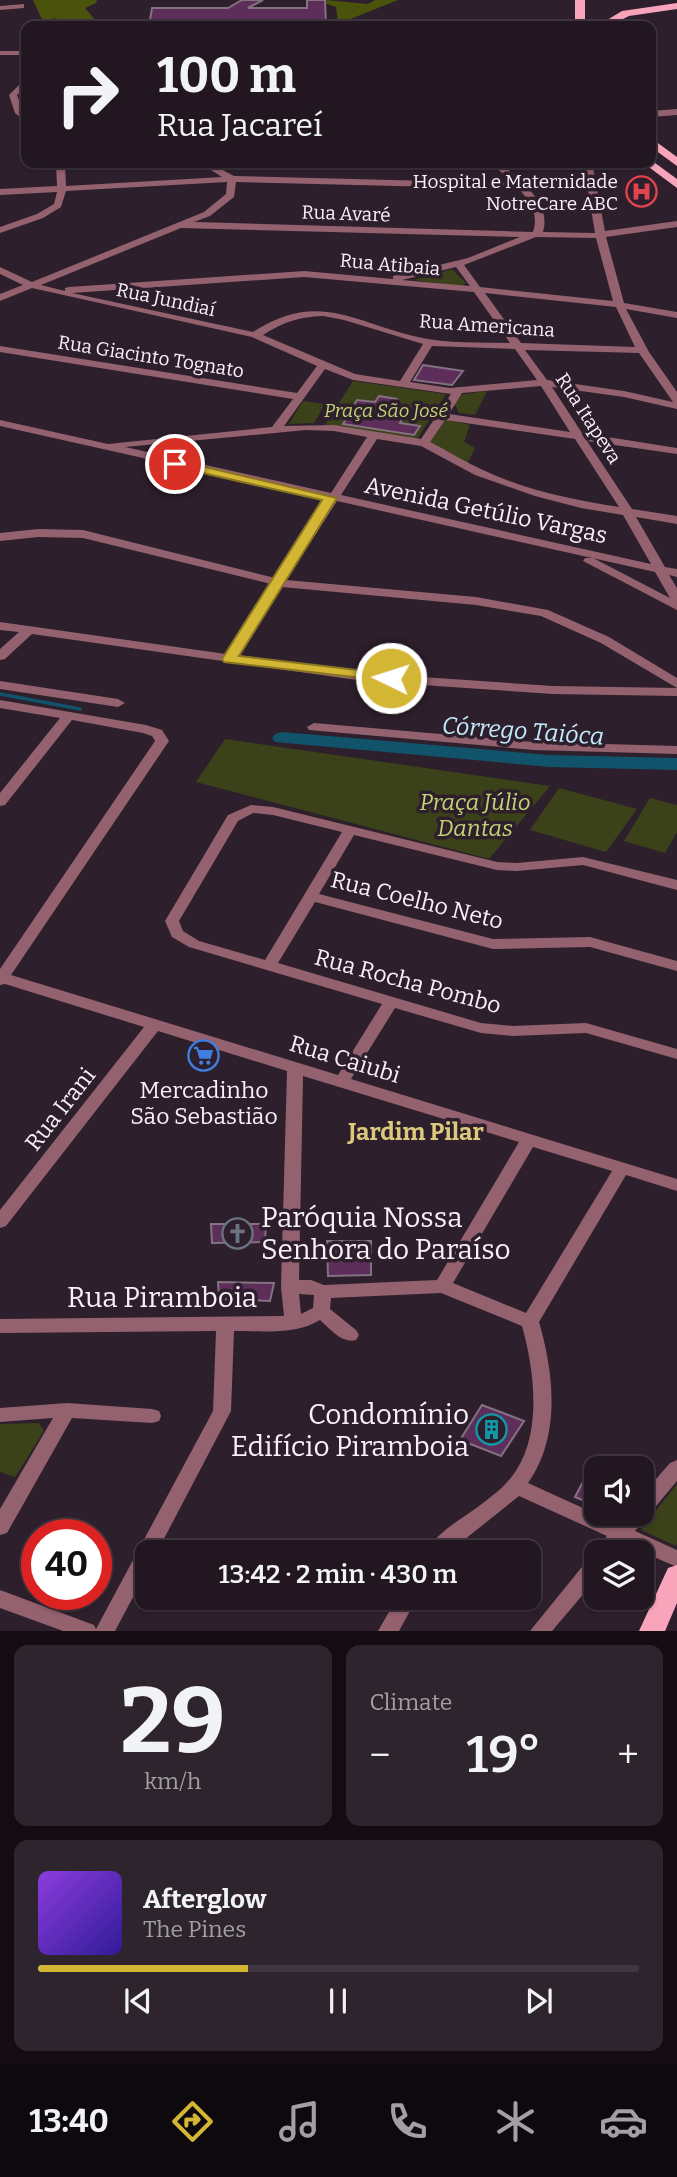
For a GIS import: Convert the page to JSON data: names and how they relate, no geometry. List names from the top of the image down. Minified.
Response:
{"streets":{"street":["Rua Avaré","Rua Atibaia","Rua Jundiaí","Rua Americana","Rua Giacinto Tognato","Rua Itapeva","Avenida Getúlio Vargas","Rua Coelho Neto","Rua Rocha Pombo","Rua Caiubi","Rua Irani","Rua Piramboia"]},"crossings":[["Rua Atibaia","Rua Jundiaí"],["Rua Atibaia","Rua Itapeva"],["Rua Jundiaí","Rua Americana"],["Rua Americana","Rua Itapeva"],["Rua Itapeva","Avenida Getúlio Vargas"],["Rua Caiubi","Rua Irani"]],"districts":["Jardim Pilar"],"water":["Córrego Taióca"],"parks":["Praça São José","Praça Júlio Dantas"],"places":{"hospital":["Hospital e Maternidade NotreCare ABC"],"supermarket":["Mercadinho São Sebastião"],"church":["Paróquia Nossa Senhora do Paraíso"],"building":["Condomínio Edifício Piramboia"]},"page":{"turn":["100 m","Rua Jacareí"],"limit":"40","trip":"13:42 · 2 min · 430 m","tile":[["29","km/h"],"Climate"],"heat":["−","19°","+"],"song":["Afterglow","The Pines"],"tabs":"13:40"}}
